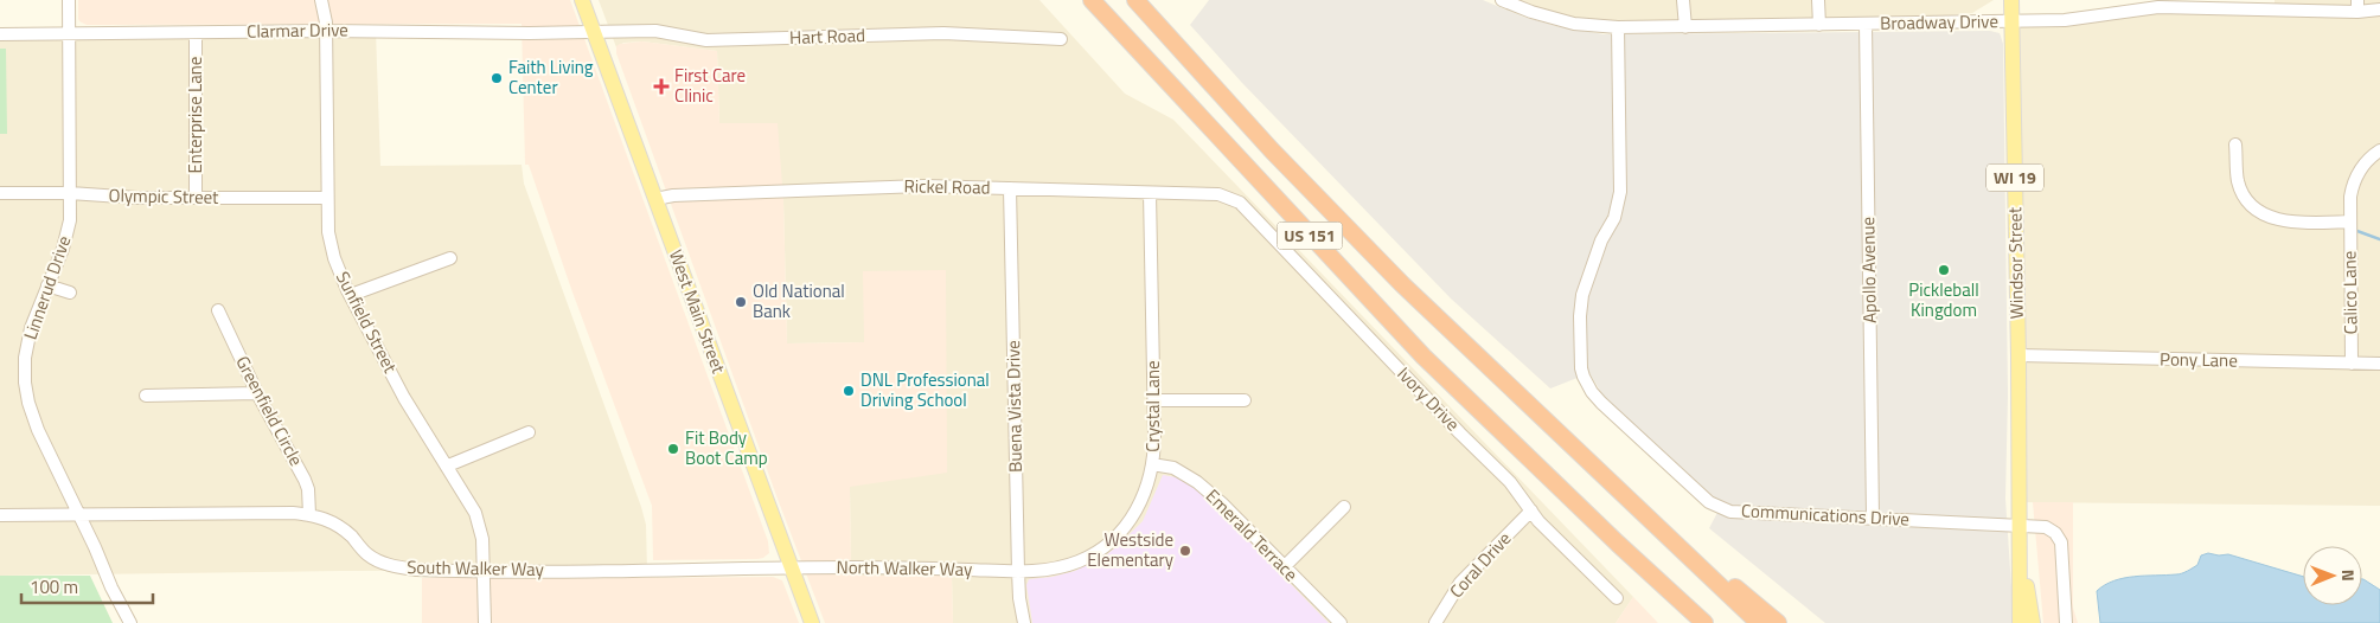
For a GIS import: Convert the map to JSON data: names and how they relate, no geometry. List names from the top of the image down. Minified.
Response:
{"streets":{"highway":["US 151"],"main road":["WI 19","Windsor Street","West Main Street"],"street":["Broadway Drive","Clarmar Drive","Hart Road","Enterprise Lane","Rickel Road","Olympic Street","Apollo Avenue","Linnerud Drive","Calico Lane","Sunfield Street","Pony Lane","Ivory Drive","Buena Vista Drive","Crystal Lane","Greenfield Circle","Communications Drive","Emerald Terrace","Coral Drive","South Walker Way","North Walker Way"]},"crossings":[["Broadway Drive","Windsor Street"],["Broadway Drive","Apollo Avenue"],["Broadway Drive","Communications Drive"],["Clarmar Drive","Hart Road"],["Clarmar Drive","Enterprise Lane"],["Clarmar Drive","Linnerud Drive"],["Clarmar Drive","West Main Street"],["Clarmar Drive","Sunfield Street"],["Hart Road","West Main Street"],["Enterprise Lane","Olympic Street"],["Rickel Road","West Main Street"],["Rickel Road","Ivory Drive"],["Rickel Road","Buena Vista Drive"],["Rickel Road","Crystal Lane"],["Olympic Street","Linnerud Drive"],["Olympic Street","Sunfield Street"],["Windsor Street","Pony Lane"],["Windsor Street","Communications Drive"],["Apollo Avenue","Communications Drive"],["Linnerud Drive","South Walker Way"],["Calico Lane","Pony Lane"],["West Main Street","South Walker Way"],["West Main Street","North Walker Way"],["Sunfield Street","South Walker Way"],["Ivory Drive","Coral Drive"],["Buena Vista Drive","Crystal Lane"],["Buena Vista Drive","North Walker Way"],["Crystal Lane","Emerald Terrace"],["Crystal Lane","North Walker Way"],["Greenfield Circle","South Walker Way"],["South Walker Way","North Walker Way"]],"places":{"other":["Faith Living Center","Pickleball Kingdom","Old National Bank","DNL Professional Driving School","Fit Body Boot Camp","Westside Elementary"],"health":["First Care Clinic"]},"scale_bar":"100 m","north":"right"}
